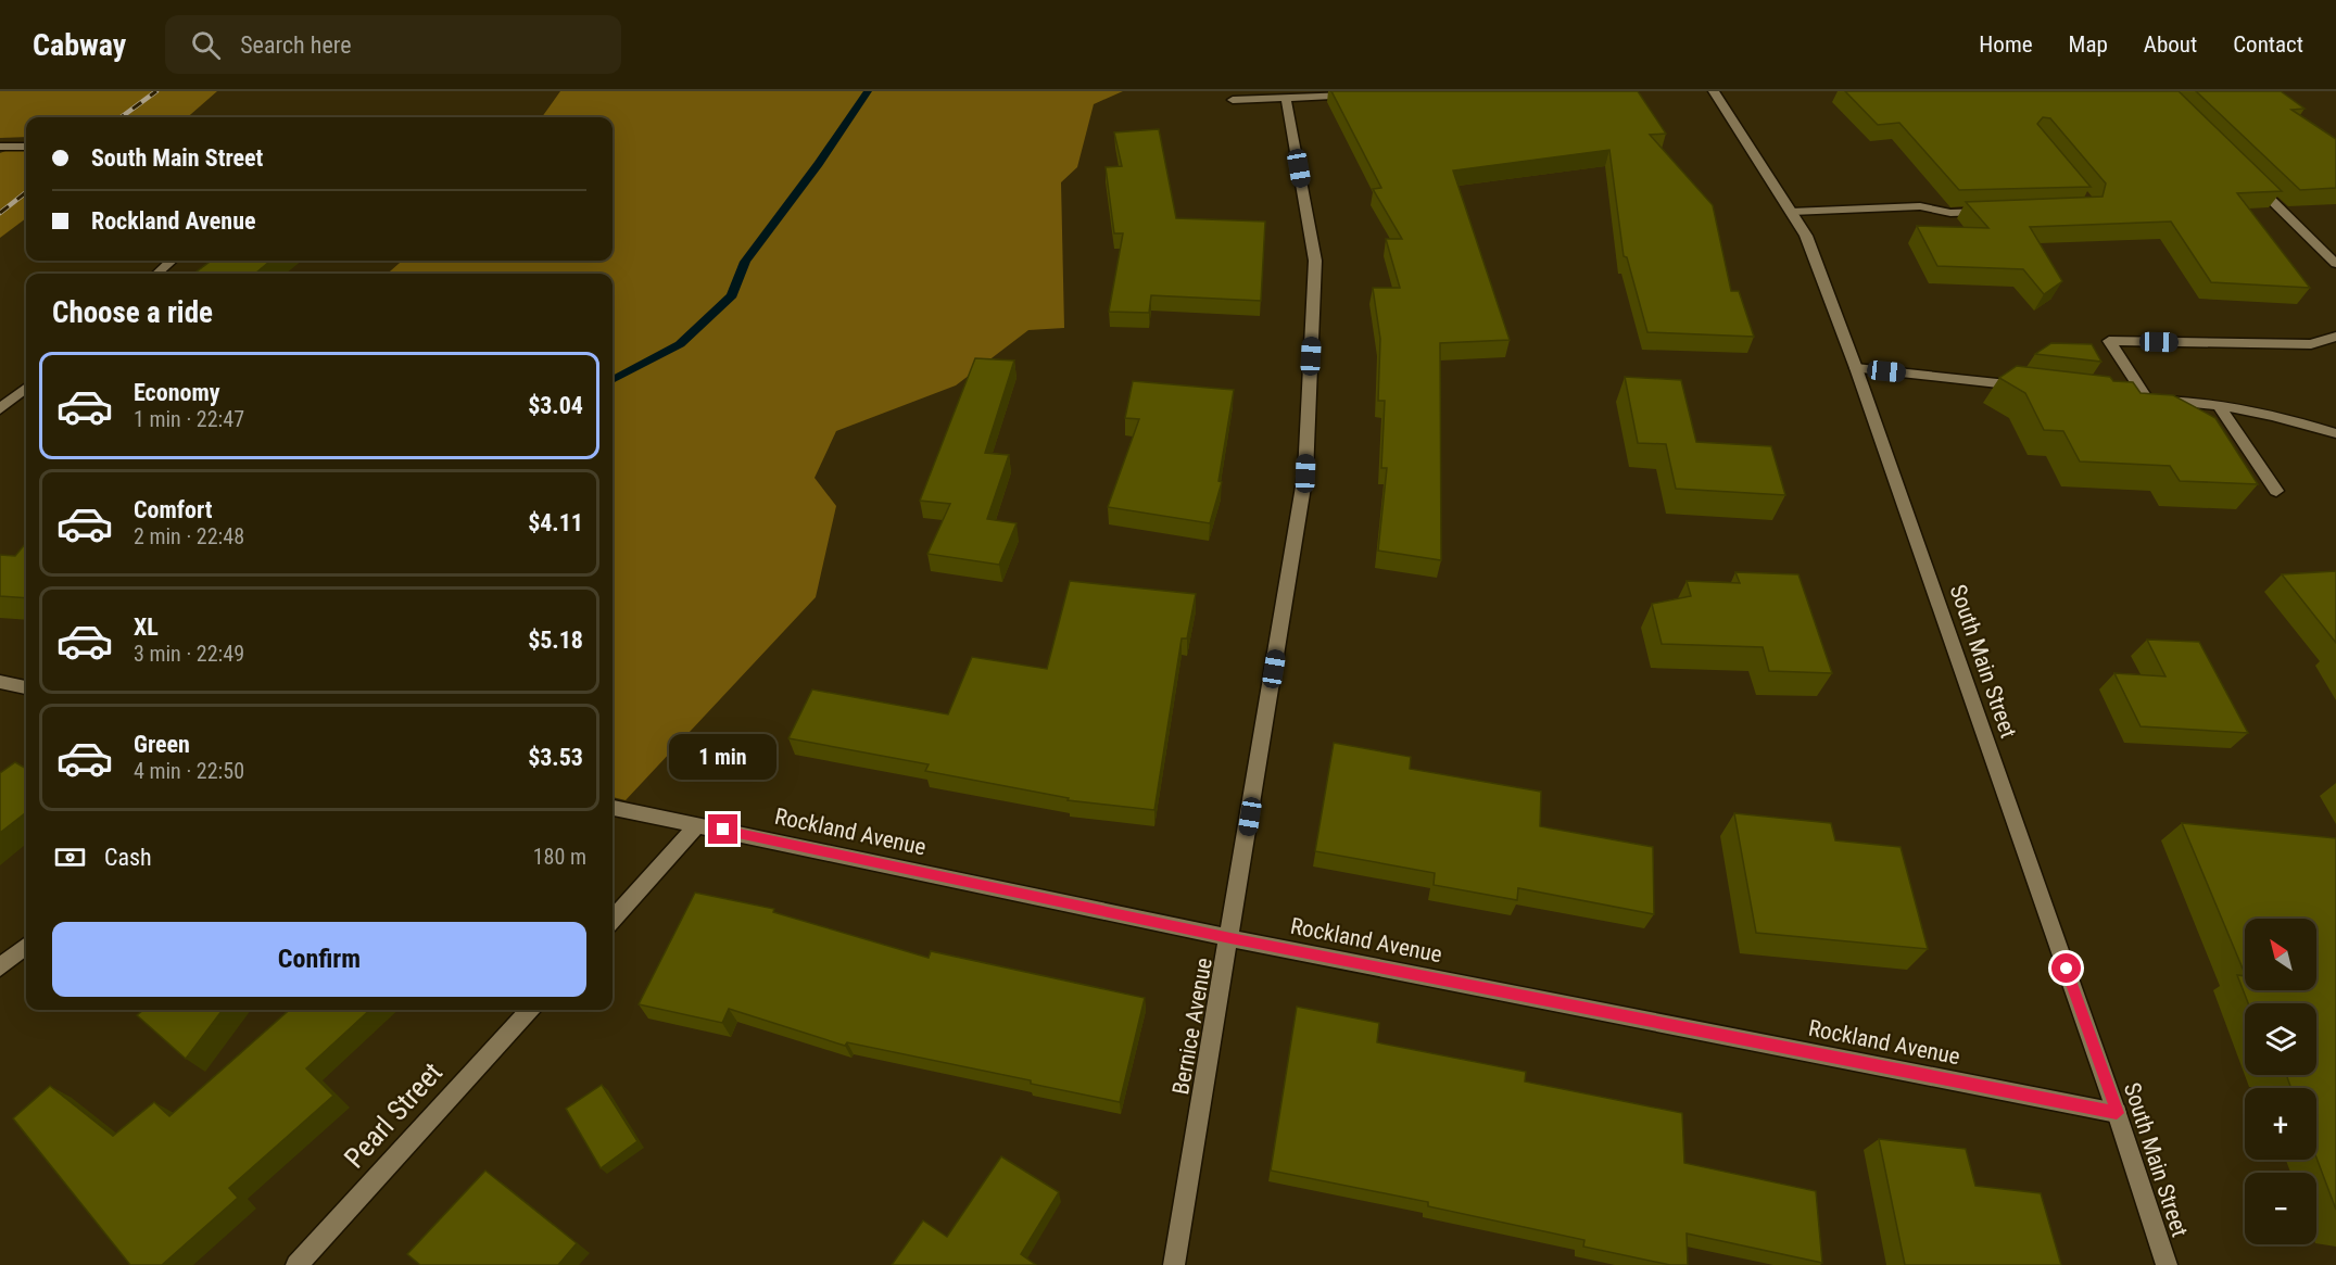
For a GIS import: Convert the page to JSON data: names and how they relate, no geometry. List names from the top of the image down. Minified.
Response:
{"streets":{"street":["South Main Street","Rockland Avenue","Bernice Avenue","Pearl Street"]},"crossings":[["South Main Street","Rockland Avenue"],["Rockland Avenue","Bernice Avenue"]],"north":"top left","page":{"header":"Cabway","search":"Search here","nav":["Home","Map","About","Contact"],"banner":["South Main Street","Rockland Avenue"],"heading":"Choose a ride","list":[{"name":"Economy","note":"1 min · 22:47","value":"$3.04"},{"name":"Comfort","note":"2 min · 22:48","value":"$4.11"},{"name":"XL","note":"3 min · 22:49","value":"$5.18"},{"name":"Green","note":"4 min · 22:50","value":"$3.53"}],"bubble":"1 min","pay":["Cash","180 m"],"buttons":"Confirm","map_buttons":["+","−"]}}
